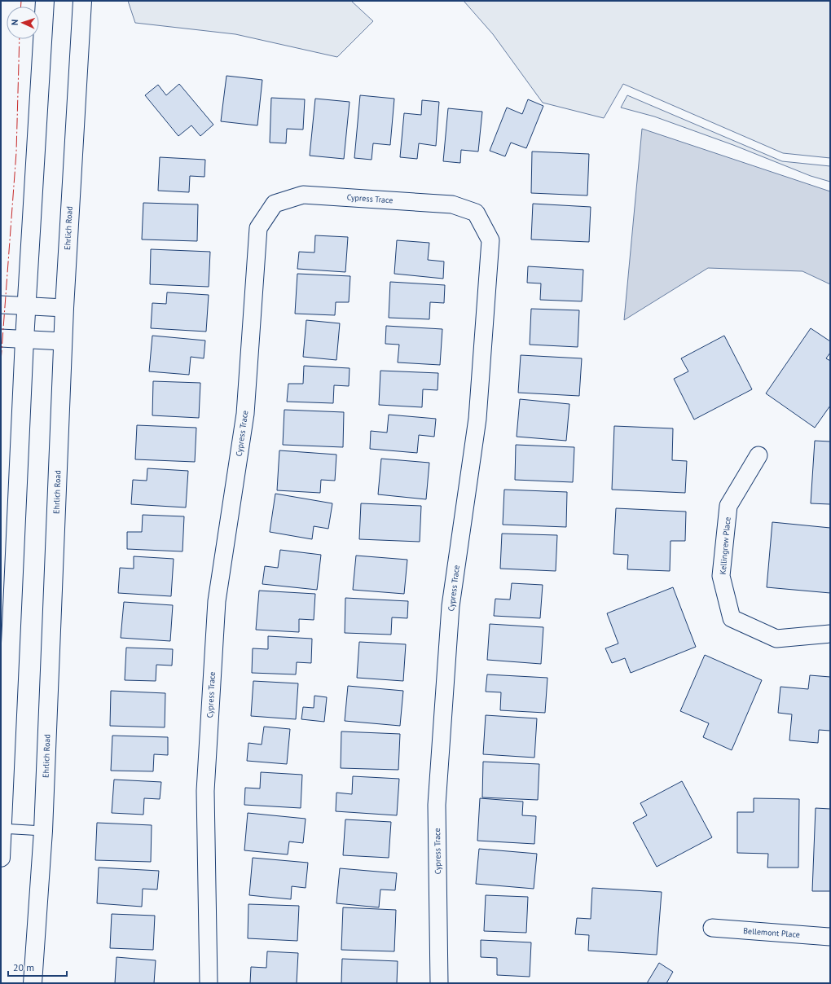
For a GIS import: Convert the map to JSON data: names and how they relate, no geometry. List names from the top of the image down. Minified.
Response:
{"streets":{"main road":["Ehrlich Road"],"street":["Cypress Trace","Kellingrew Place","Bellemont Place"]},"scale_bar":"20 m","north":"left"}
